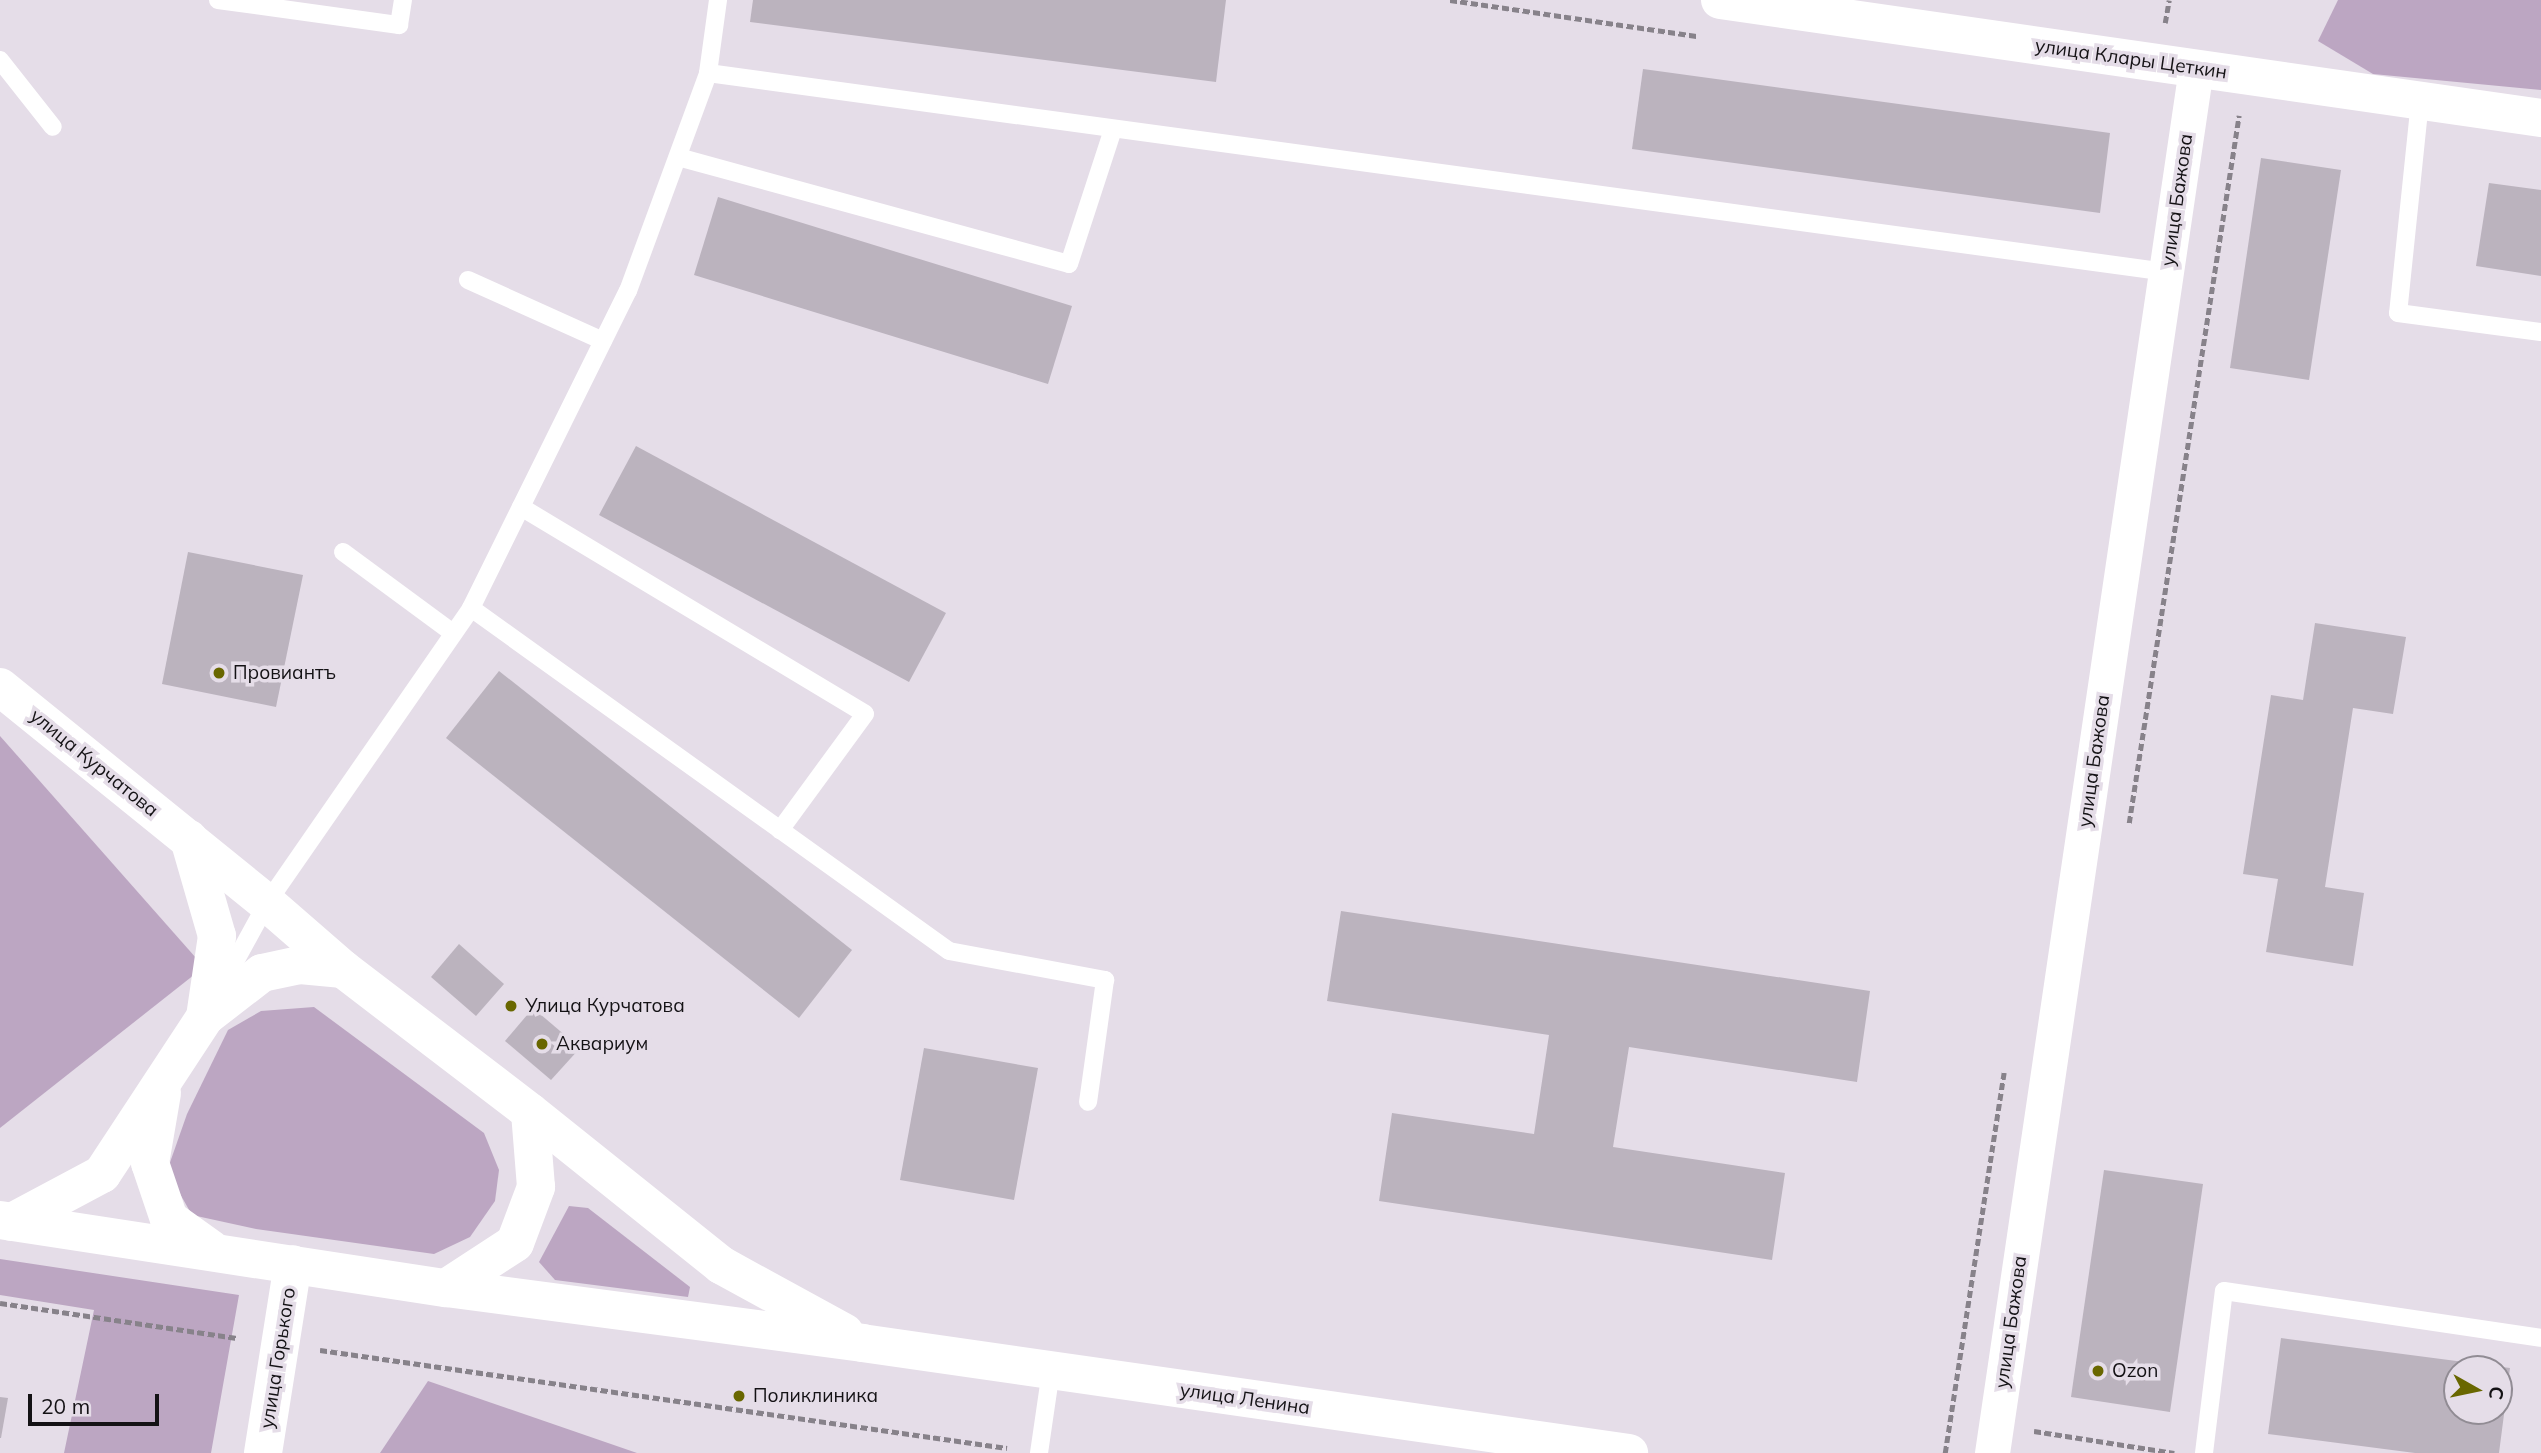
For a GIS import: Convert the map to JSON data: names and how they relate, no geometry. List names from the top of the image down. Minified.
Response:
{"streets":{"street":["улица Клары Цеткин","улица Бажова","улица Курчатова","улица Горького","улица Ленина"]},"crossings":[["улица Клары Цеткин","улица Бажова"],["улица Курчатова","улица Ленина"],["улица Горького","улица Ленина"]],"places":["Провиантъ","Улица Курчатова","Аквариум","Ozon","Поликлиника"],"scale_bar":"20 m","north":"right"}
